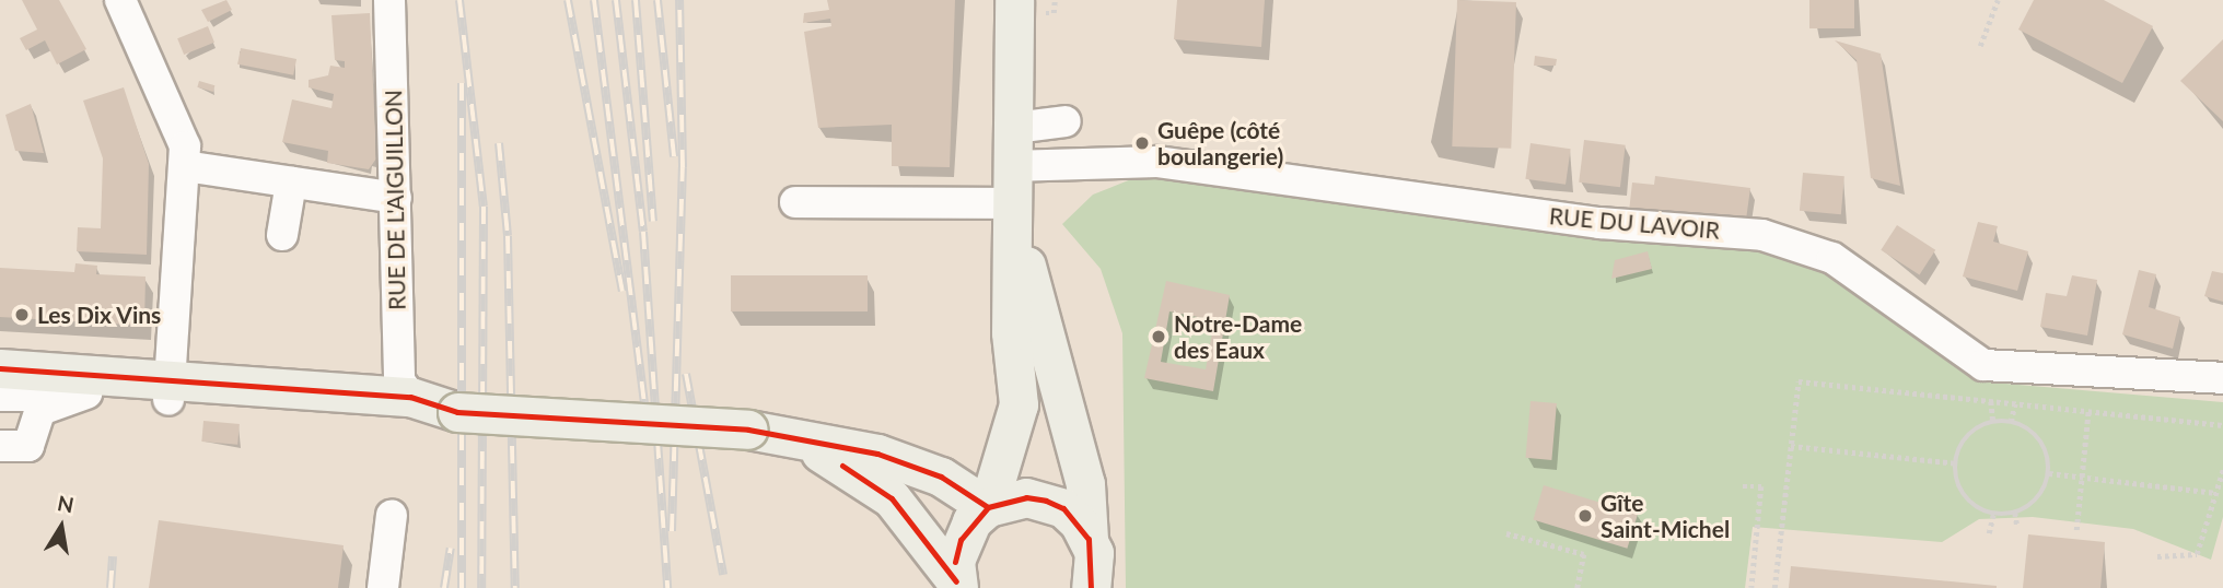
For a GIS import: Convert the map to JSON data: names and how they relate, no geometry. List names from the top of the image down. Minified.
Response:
{"streets":{"street":["RUE DE L'AIGUILLON","RUE DU LAVOIR"]},"places":["Guêpe (côté boulangerie)","Les Dix Vins","Notre-Dame des Eaux","Gîte Saint-Michel"],"north":"top"}
